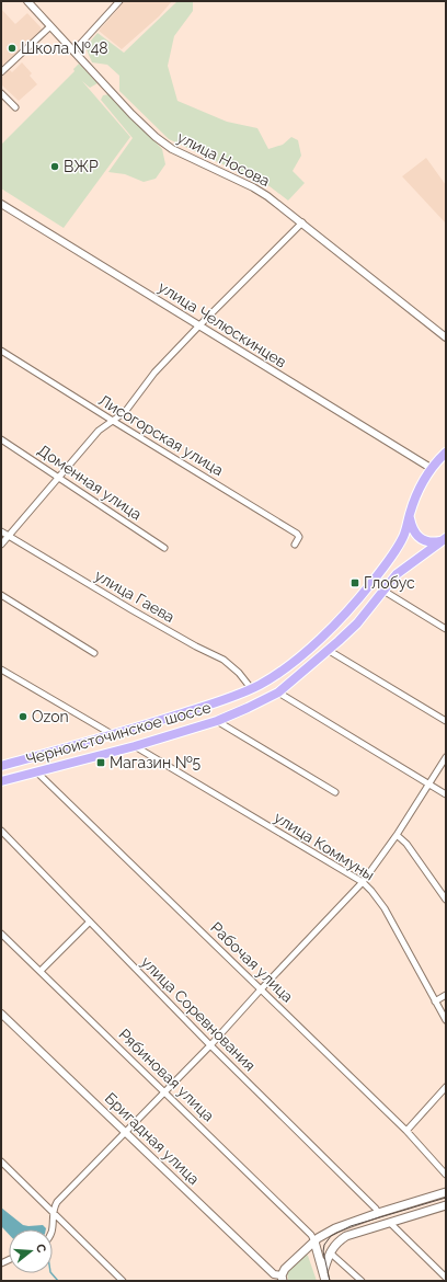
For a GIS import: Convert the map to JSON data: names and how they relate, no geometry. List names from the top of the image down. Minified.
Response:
{"streets":{"main road":["Черноисточинское шоссе"],"street":["улица Носова","улица Челюскинцев","Лисогорская улица","Доменная улица","улица Гаева","улица Коммуны","Рабочая улица","улица Соревнования","Рябиновая улица","Бригадная улица"]},"crossings":[["улица Челюскинцев","Черноисточинское шоссе"],["улица Гаева","Черноисточинское шоссе"],["Черноисточинское шоссе","улица Коммуны"],["Черноисточинское шоссе","Рабочая улица"]],"places":{"other":["Школа №48","ВЖР","Ozon"],"transit":["Глобус","Магазин №5"]},"north":"right"}
